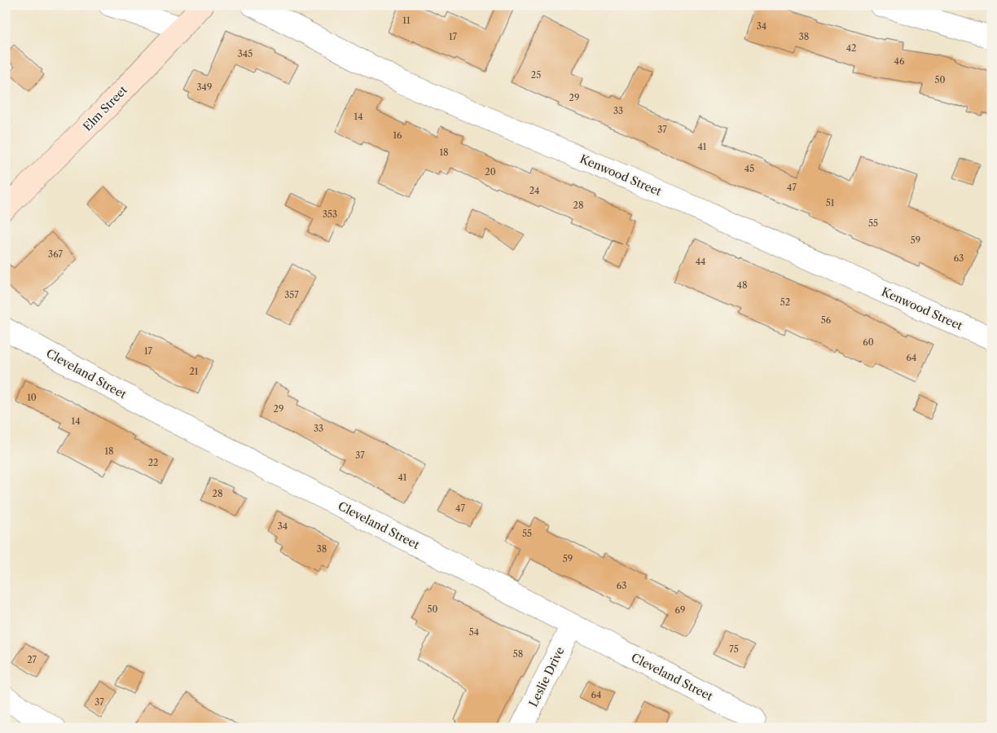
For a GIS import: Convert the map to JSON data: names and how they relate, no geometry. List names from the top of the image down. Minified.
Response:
{"streets":{"street":["Elm Street","Kenwood Street","Cleveland Street","Leslie Drive"]},"crossings":[["Cleveland Street","Leslie Drive"]],"house_numbers":["11","34","17","38","42","345","46","25","50","349","29","33","14","37","16","41","18","45","20","47","24","51","28","353","55","59","367","63","44","48","357","52","56","60","17","64","21","10","29","14","33","18","37","22","41","28","47","34","55","38","59","63","50","69","54","75","58","27","64","37"]}
